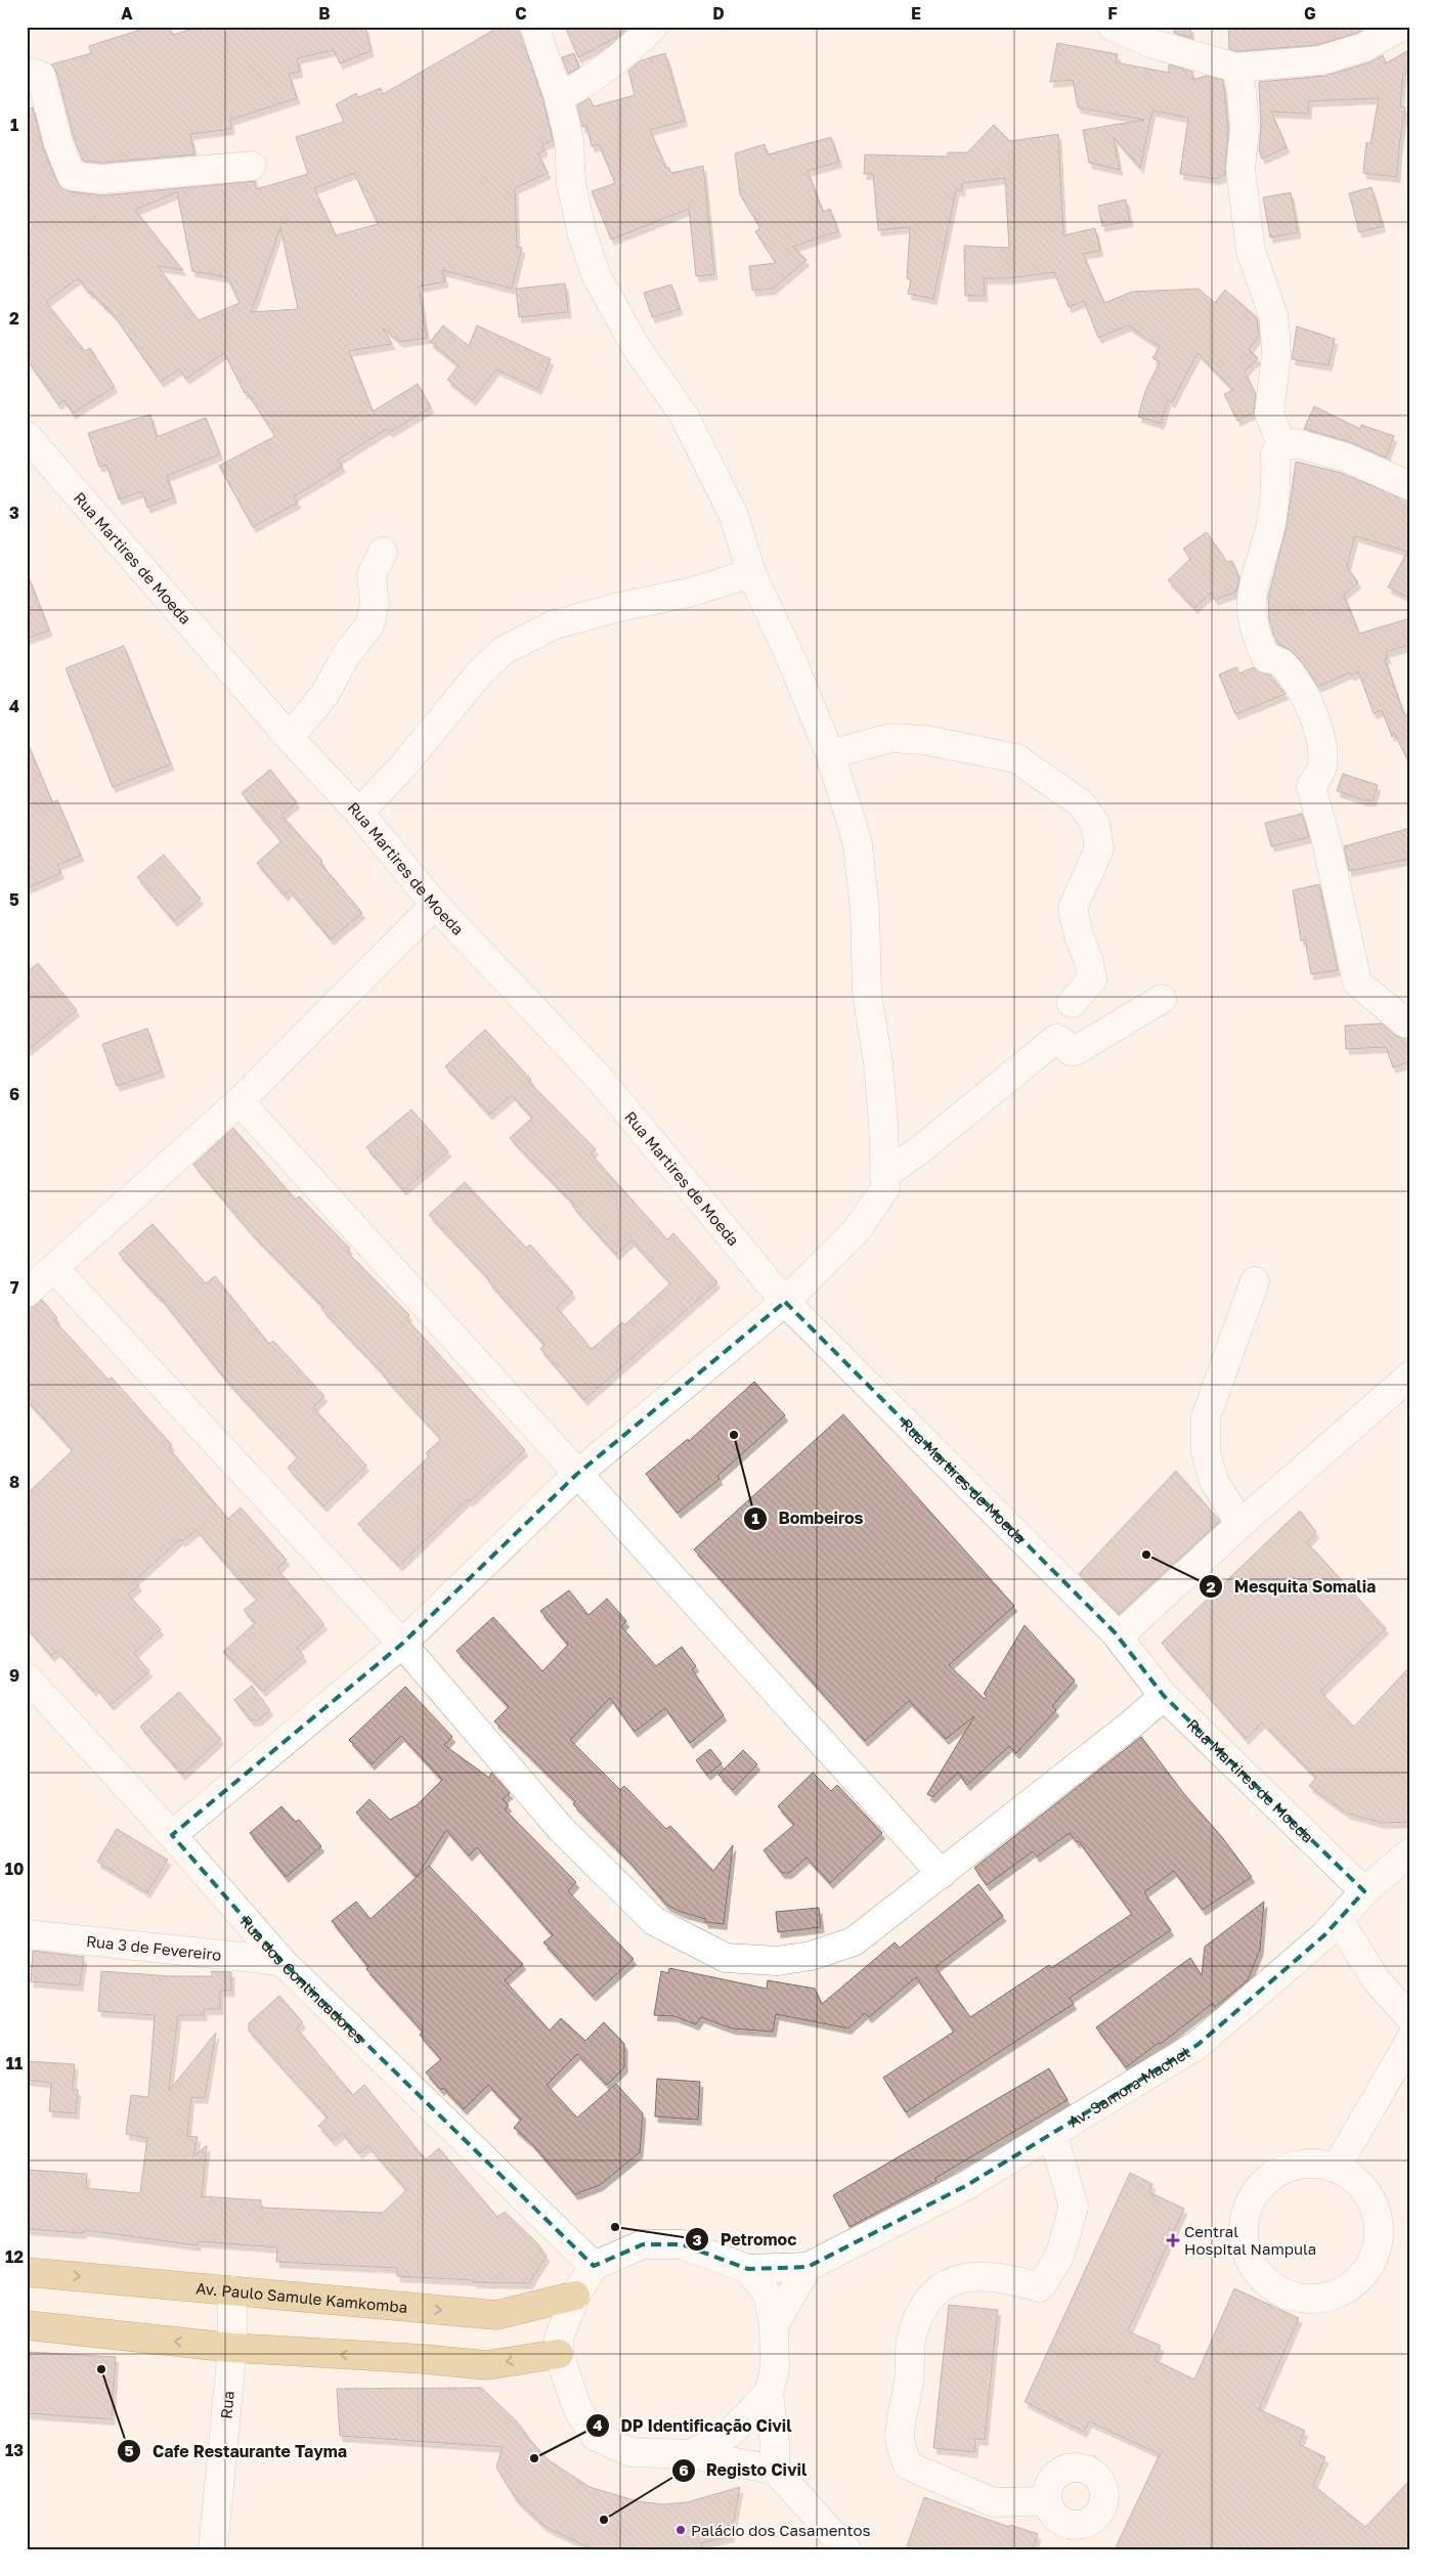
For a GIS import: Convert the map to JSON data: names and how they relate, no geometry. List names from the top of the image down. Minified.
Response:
{"streets":{"main road":["Av. Paulo Samule Kamkomba"],"street":["Rua Martires de Moeda","Rua 3 de Fevereiro","Rua dos Continuadores","Av. Samora Machel","Rua"]},"crossings":[["Rua Martires de Moeda","Av. Samora Machel"],["Rua 3 de Fevereiro","Rua dos Continuadores"],["Av. Paulo Samule Kamkomba","Rua"]],"places":{"other":["Bombeiros","Mesquita Somalia","Petromoc","Cafe Restaurante Tayma","DP Identificação Civil","Registo Civil","Palácio dos Casamentos"],"health":["Central Hospital Nampula"]},"grid":{"columns":["A","B","C","D","E","F","G"],"rows":["1","2","3","4","5","6","7","8","9","10","11","12","13"]}}
